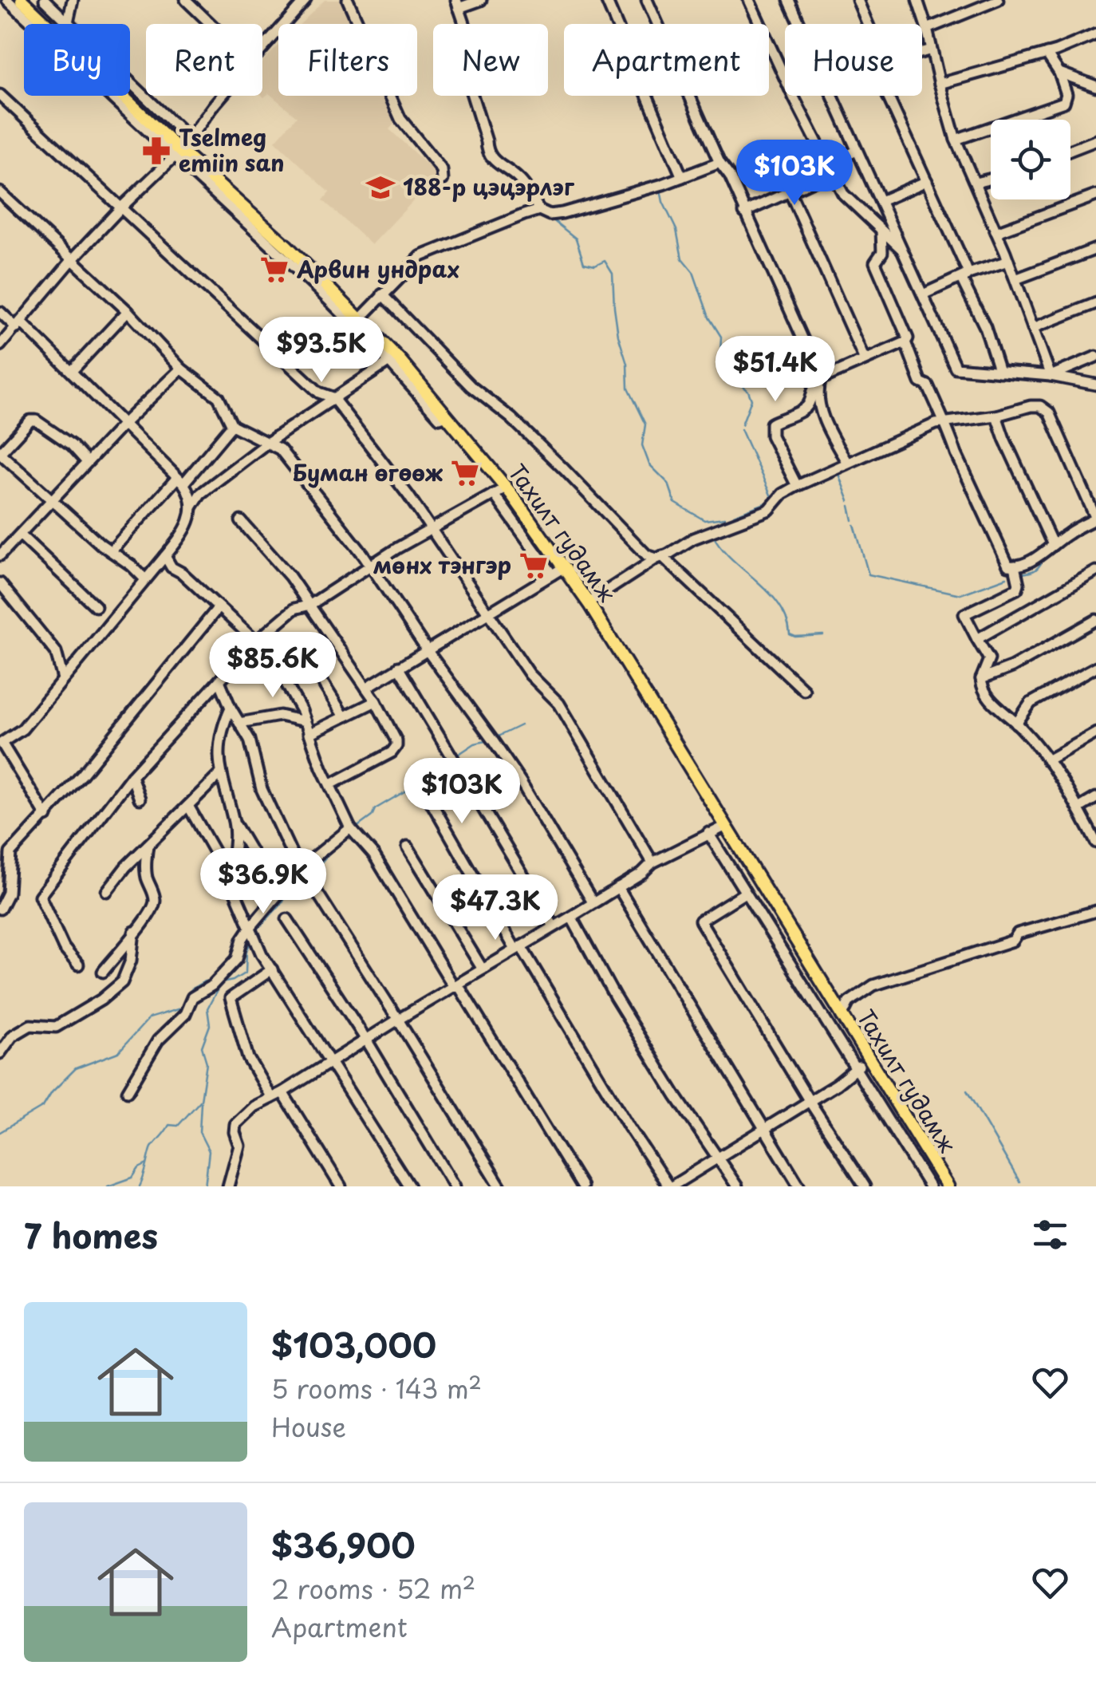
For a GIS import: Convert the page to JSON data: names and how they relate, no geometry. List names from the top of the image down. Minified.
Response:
{"streets":{"main road":["Тахилт гудамж"]},"places":{"pharmacy":["Tselmeg emiin san"],"school or university":["188-р цэцэрлэг"],"supermarket":["Арвин ундрах","Буман өгөөж","мөнх тэнгэр"]},"page":{"chip":["Buy","Rent","Filters","New","Apartment","House"],"price":["$103K","$93.5K","$51.4K","$85.6K","$103K","$36.9K","$47.3K"],"heading":"7 homes","list":[{"name":"$103,000","note":"5 rooms · 143 m² · House"},{"name":"$36,900","note":"2 rooms · 52 m² · Apartment"}]}}
